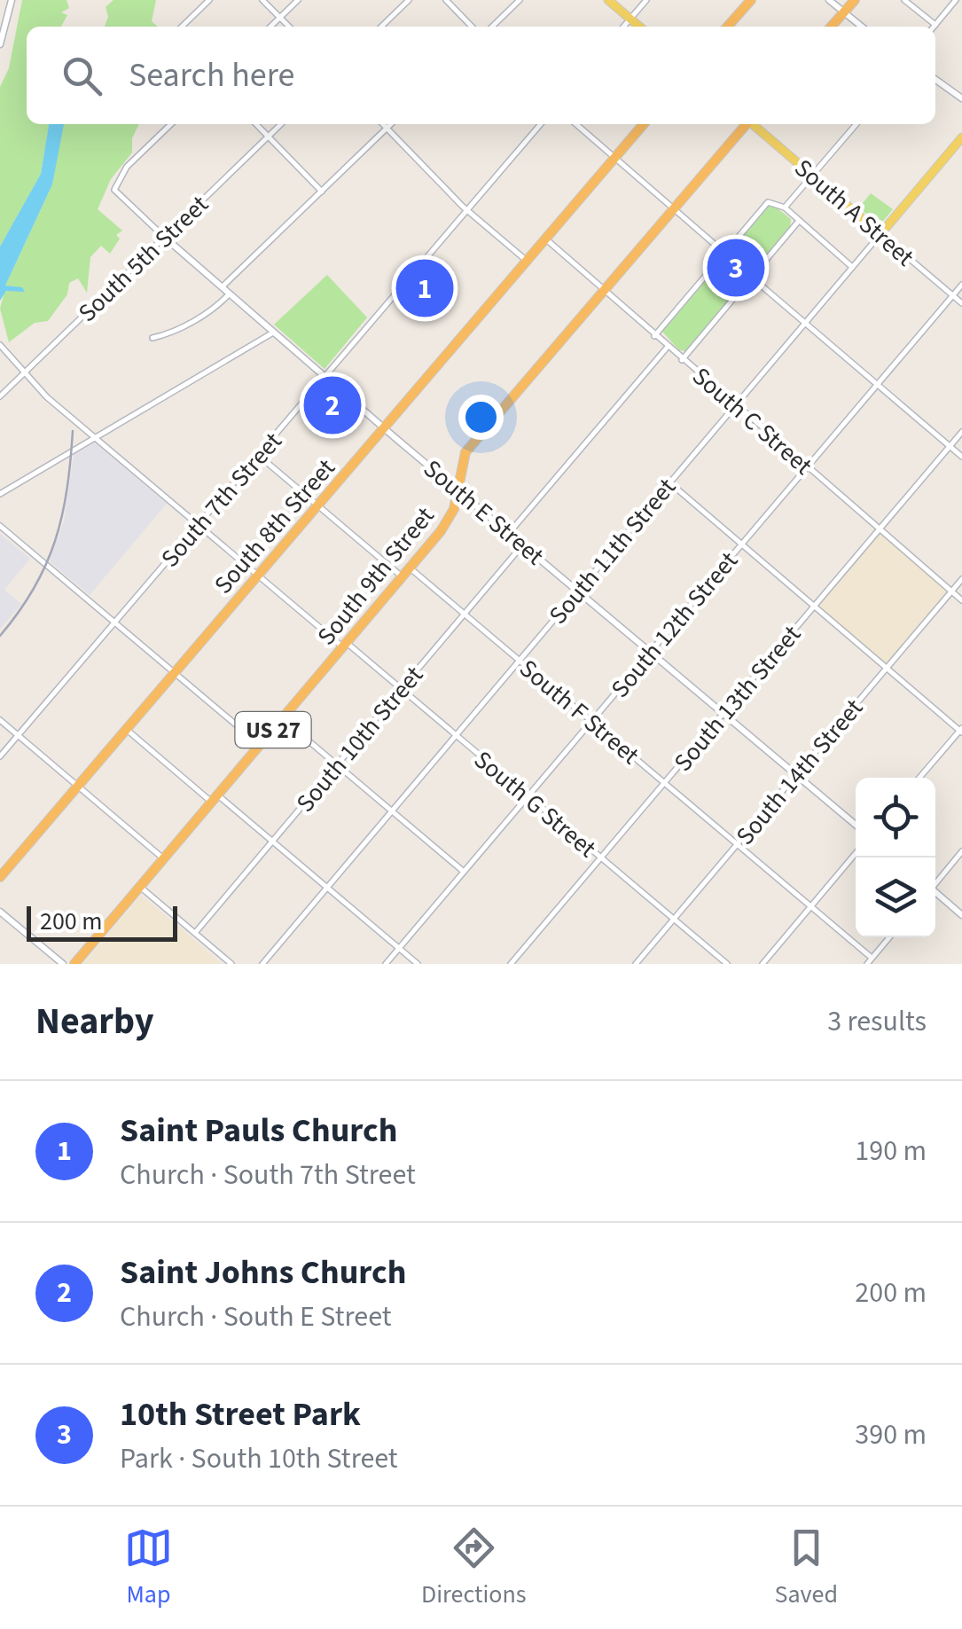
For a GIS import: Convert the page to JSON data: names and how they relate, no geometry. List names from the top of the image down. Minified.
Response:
{"streets":{"highway":["South 8th Street","South 9th Street","US 27"],"main road":["South A Street","South 11th Street"],"street":["South 5th Street","South C Street","South 7th Street","South E Street","South 12th Street","South 13th Street","South F Street","South 10th Street","South 14th Street","South G Street"]},"crossings":[["South A Street","South 11th Street"],["South A Street","South 12th Street"],["South 5th Street","South E Street"],["South 5th Street","South G Street"],["South C Street","South 8th Street"],["South C Street","South 11th Street"],["South C Street","South 9th Street"],["South C Street","South 12th Street"],["South C Street","South 13th Street"],["South C Street","South 14th Street"],["South 7th Street","South E Street"],["South 7th Street","South G Street"],["South E Street","South 8th Street"],["South E Street","South 11th Street"],["South E Street","South 9th Street"],["South E Street","South 12th Street"],["South E Street","South 13th Street"],["South E Street","South 10th Street"],["South E Street","South 14th Street"],["South 8th Street","South G Street"],["South 11th Street","South F Street"],["South 11th Street","South G Street"],["South 9th Street","South F Street"],["South 9th Street","South G Street"],["South 12th Street","South F Street"],["South 12th Street","South G Street"],["South 13th Street","South F Street"],["South 13th Street","South G Street"],["South F Street","South 10th Street"],["South F Street","South 14th Street"],["South 10th Street","South G Street"],["South 14th Street","South G Street"]],"scale_bar":"200 m","page":{"search":"Search here","pins":["3","1","2"],"scale":"200 m","heading":["Nearby","3 results"],"list":[{"mark":"1","name":"Saint Pauls Church","note":"Church · South 7th Street","value":"190 m"},{"mark":"2","name":"Saint Johns Church","note":"Church · South E Street","value":"200 m"},{"mark":"3","name":"10th Street Park","note":"Park · South 10th Street","value":"390 m"}],"nav":["Map","Directions","Saved"]}}
